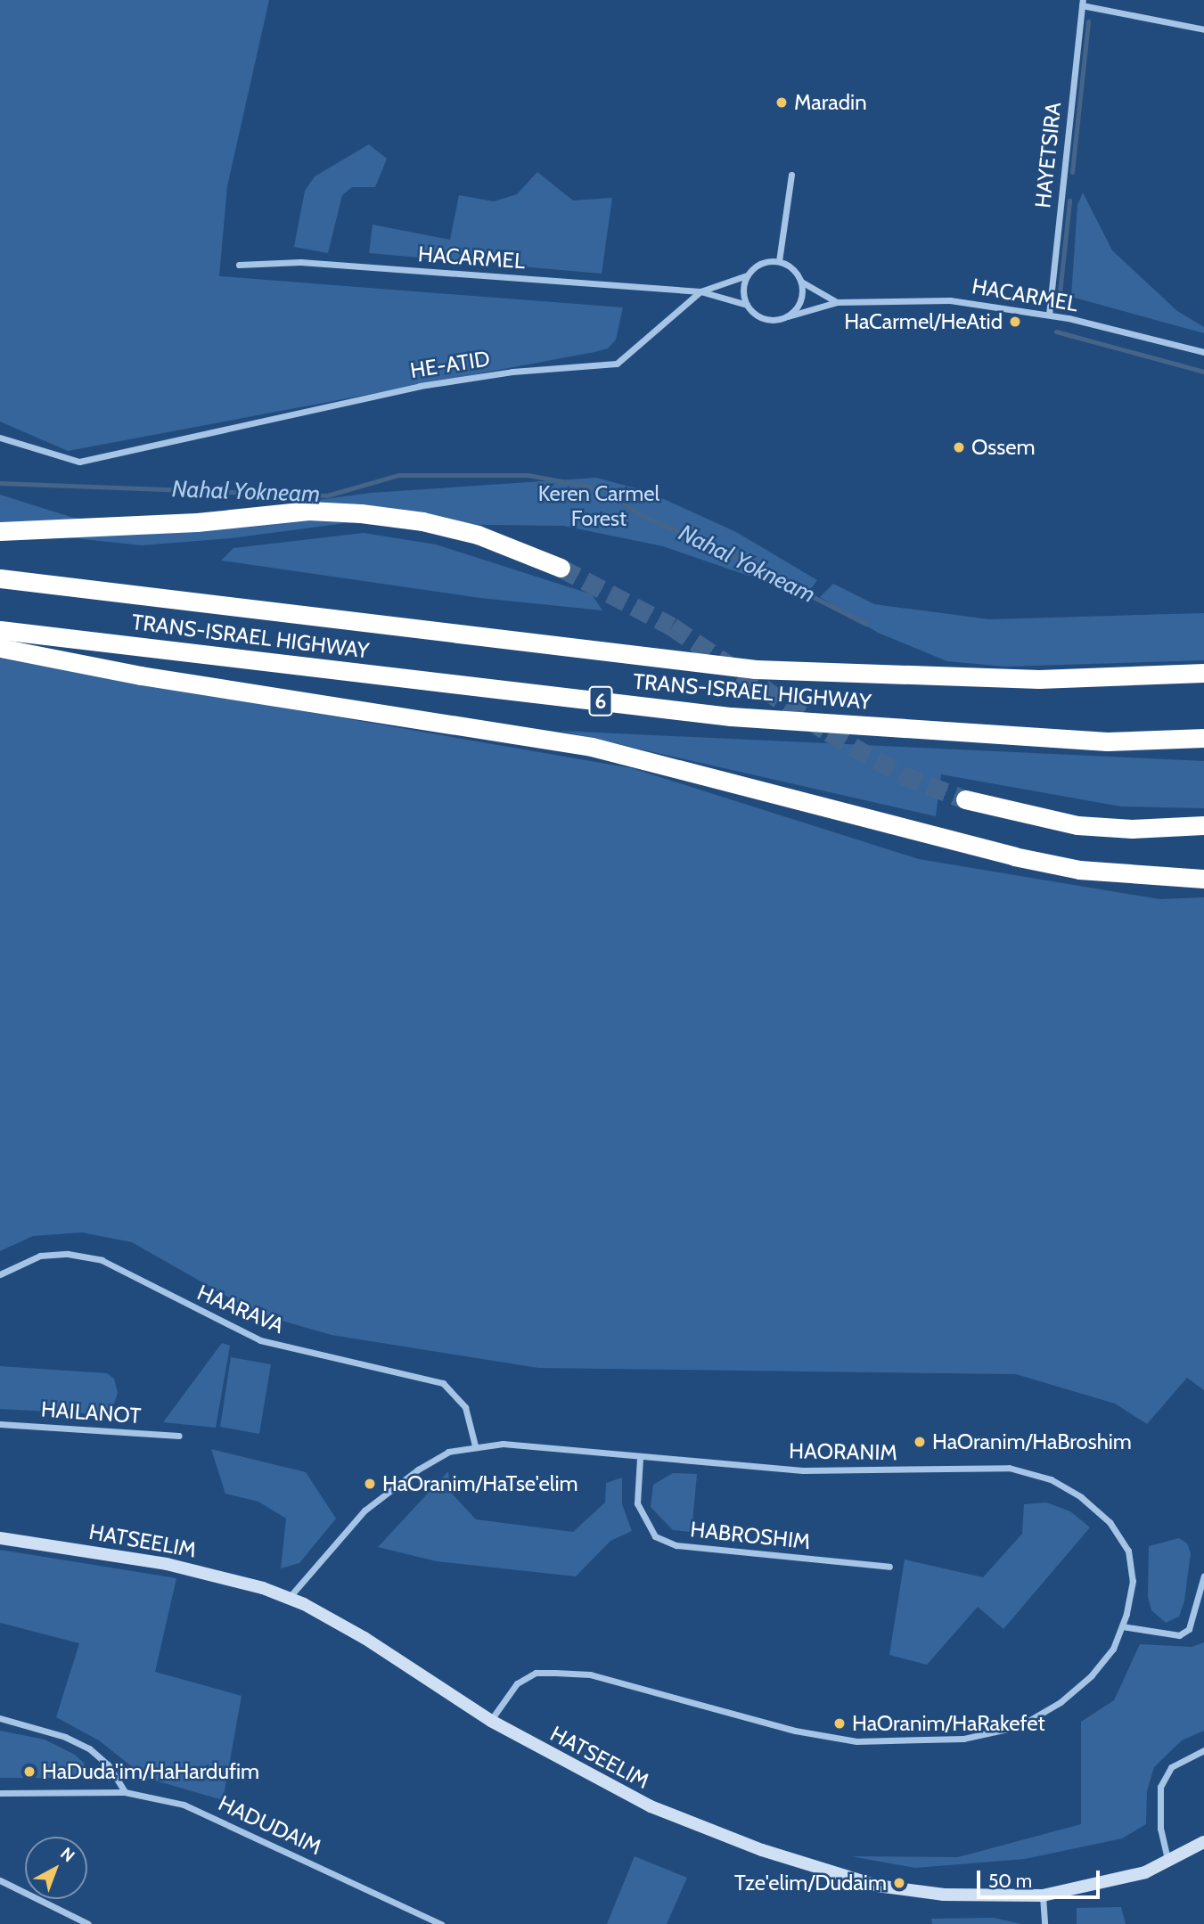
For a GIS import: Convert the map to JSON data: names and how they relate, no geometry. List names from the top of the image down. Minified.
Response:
{"streets":{"highway":["TRANS-ISRAEL HIGHWAY","6"],"street":["HAYETSIRA","HACARMEL","HE-ATID","HAARAVA","HAILANOT","HAORANIM","HABROSHIM","HATSEELIM","HADUDAIM"]},"crossings":[["HAYETSIRA","HACARMEL"],["HACARMEL","HE-ATID"],["HAARAVA","HAORANIM"],["HAORANIM","HABROSHIM"],["HAORANIM","HATSEELIM"]],"water":["Nahal Yokneam"],"parks":["Keren Carmel Forest"],"places":["Maradin","HaCarmel/HeAtid","Ossem","HaOranim/HaBroshim","HaOranim/HaTse'elim","HaOranim/HaRakefet","HaDuda'im/HaHardufim","Tze'elim/Dudaim"],"scale_bar":"50 m","north":"top right"}
